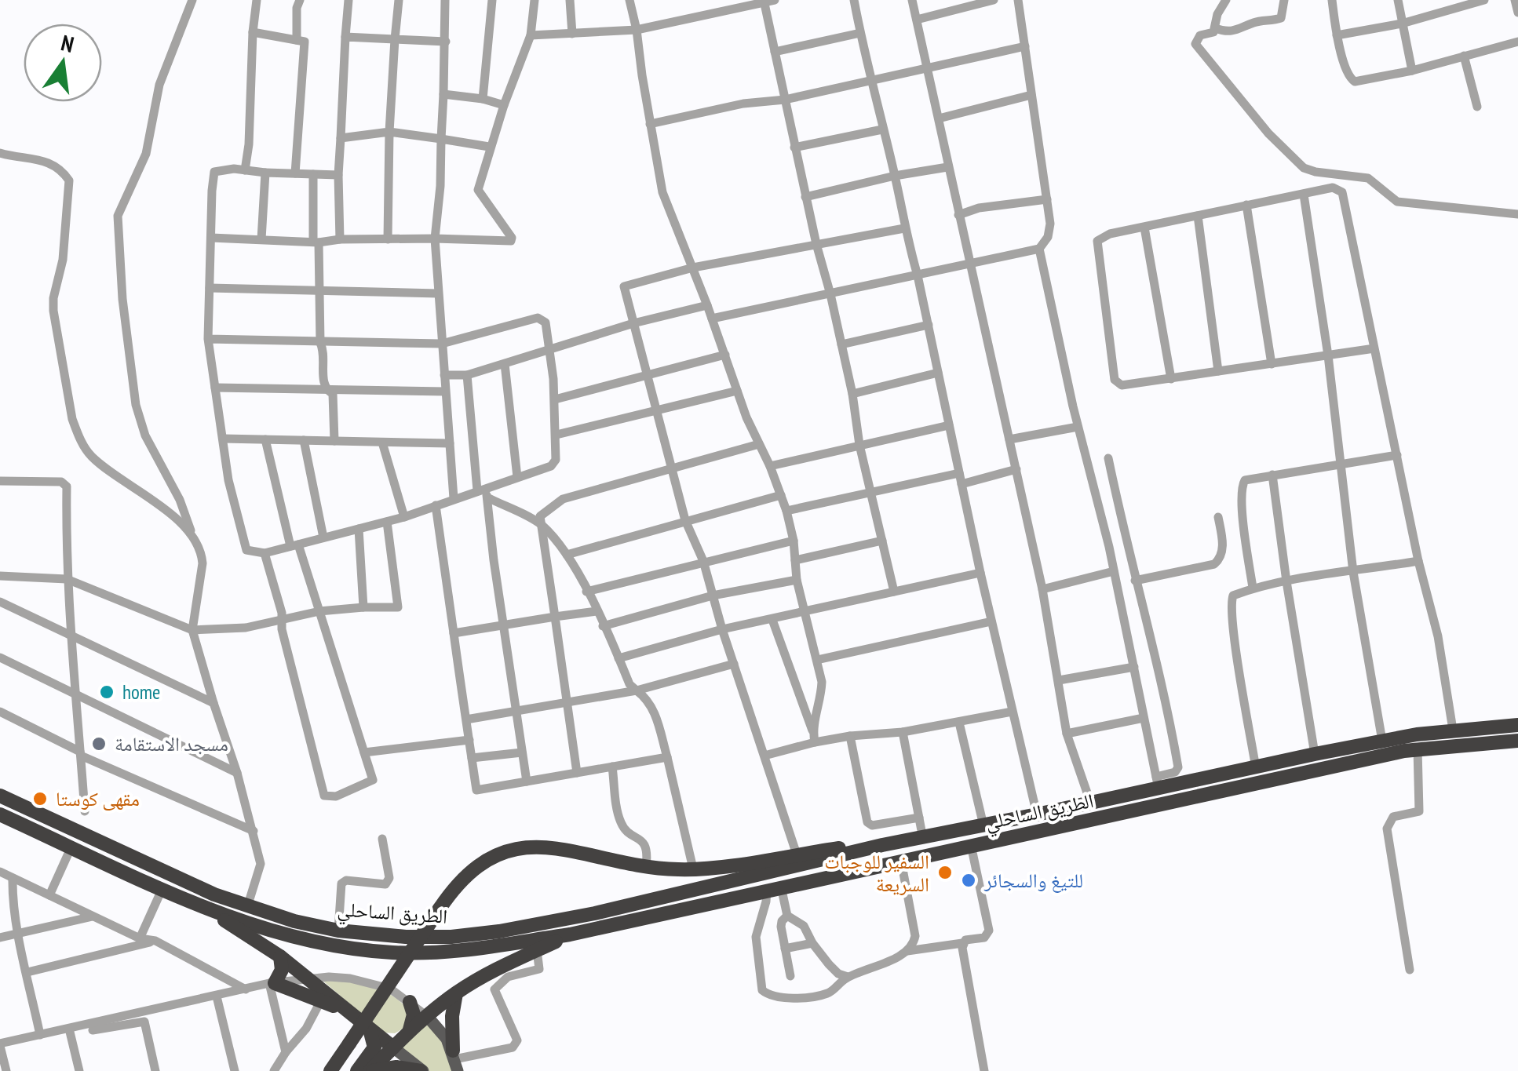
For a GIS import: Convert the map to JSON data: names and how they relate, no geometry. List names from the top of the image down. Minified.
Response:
{"streets":{"highway":["الطريق الساحلي"]},"places":["home","مسجد الاستقامة","مقهى كوستا","السفير للوجبات السريعة","للتيغ والسجائر"],"north":"top"}
